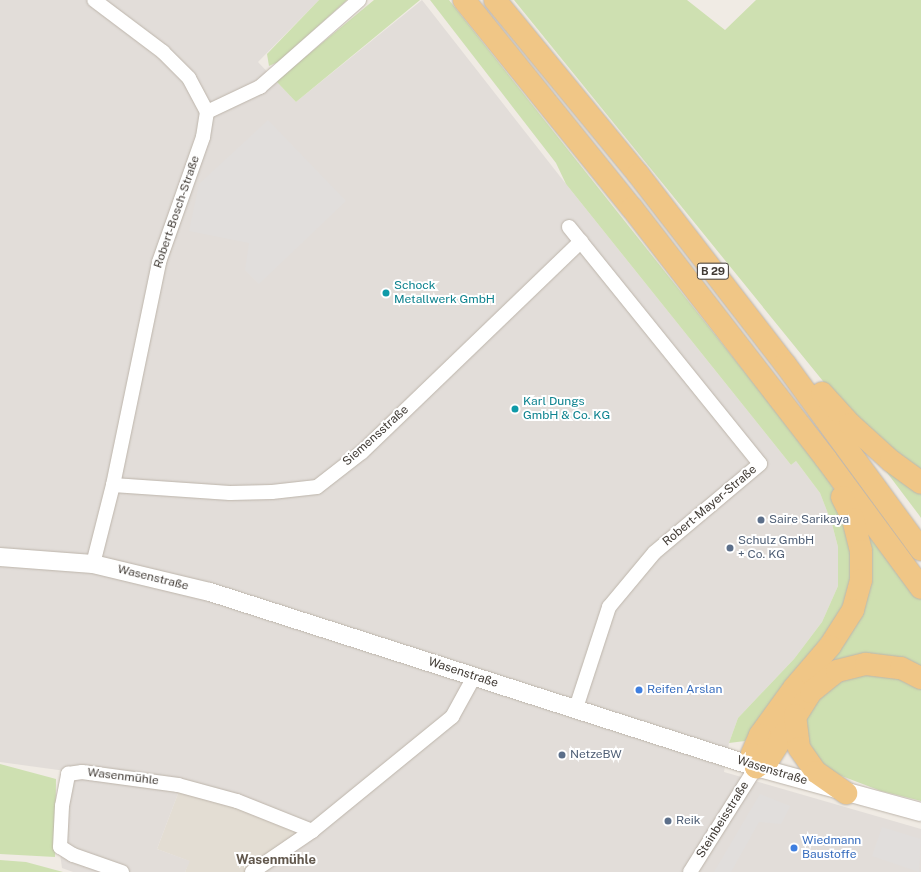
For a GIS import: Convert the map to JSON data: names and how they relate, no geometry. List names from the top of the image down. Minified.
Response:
{"streets":{"highway":["B 29"],"street":["Robert-Bosch-Straße","Siemensstraße","Robert-Mayer-Straße","Wasenstraße","Wasenmühle","Steinbeisstraße"]},"crossings":[["Robert-Bosch-Straße","Siemensstraße"],["Robert-Bosch-Straße","Wasenstraße"],["Siemensstraße","Robert-Mayer-Straße"],["Robert-Mayer-Straße","Wasenstraße"],["Wasenstraße","Steinbeisstraße"]],"districts":["Wasenmühle"],"places":["Schock Metallwerk GmbH","Karl Dungs GmbH & Co. KG","Saire Sarikaya","Schulz GmbH + Co. KG","Reifen Arslan","NetzeBW","Reik","Wiedmann Baustoffe"]}
